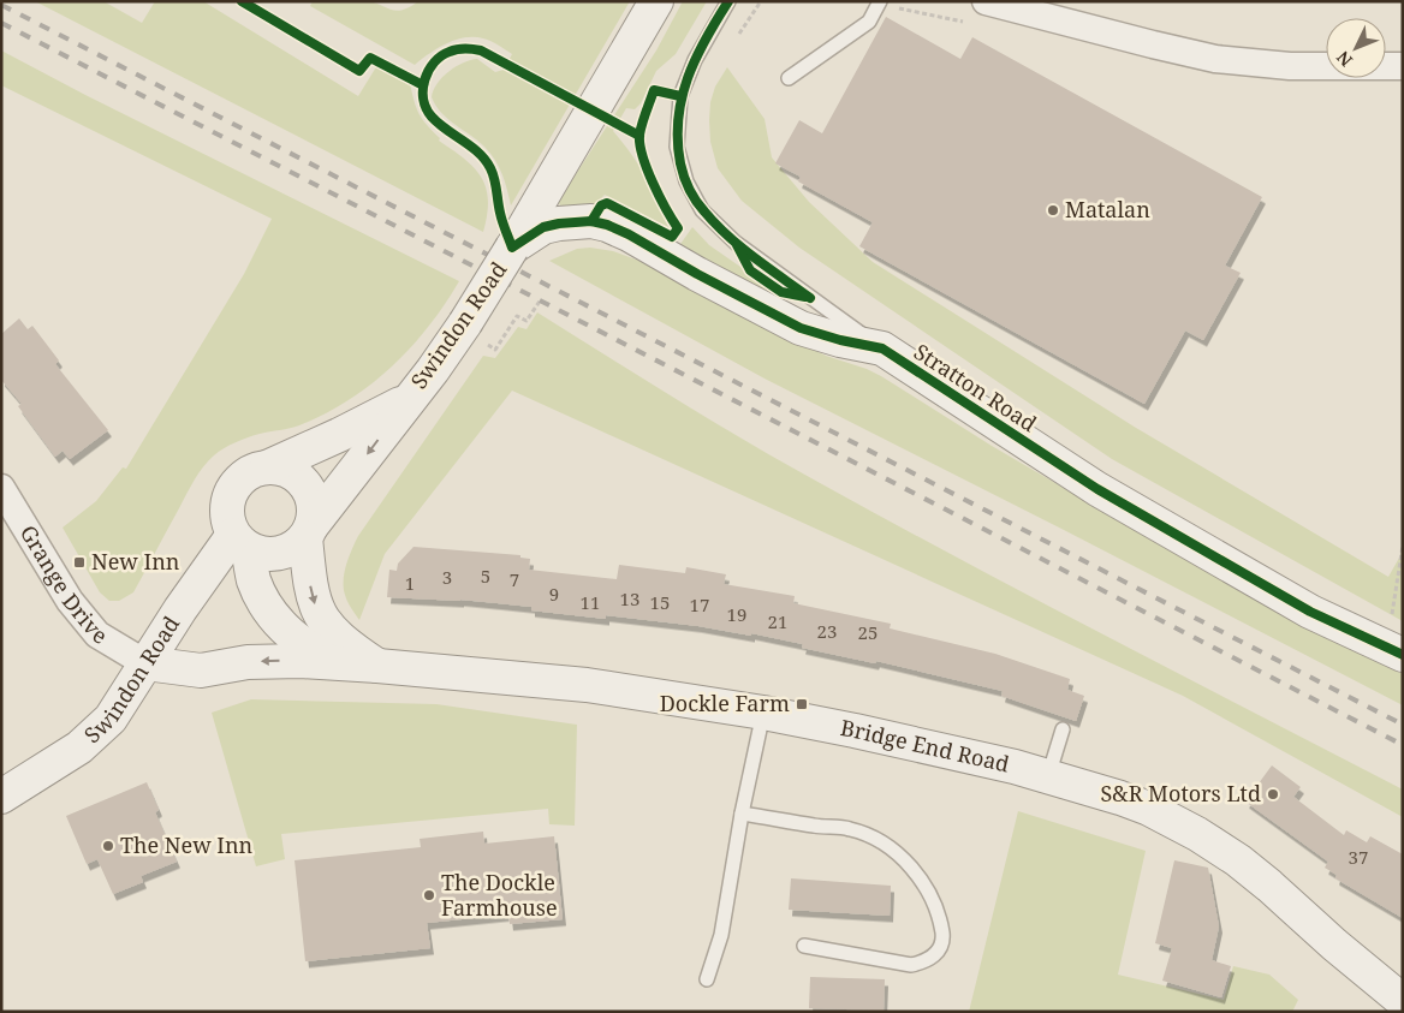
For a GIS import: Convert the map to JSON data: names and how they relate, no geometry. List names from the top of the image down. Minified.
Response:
{"streets":{"main road":["Swindon Road","Stratton Road","Bridge End Road"],"street":["Grange Drive"]},"crossings":[["Swindon Road","Stratton Road"],["Swindon Road","Grange Drive"],["Swindon Road","Bridge End Road"],["Grange Drive","Bridge End Road"]],"places":{"other":["Matalan","S&R Motors Ltd","The New Inn","The Dockle Farmhouse"],"transit":["New Inn","Dockle Farm"]},"house_numbers":["5","3","7","1","9","13","11","15","17","19","21","23","25","37"],"north":"bottom left"}
